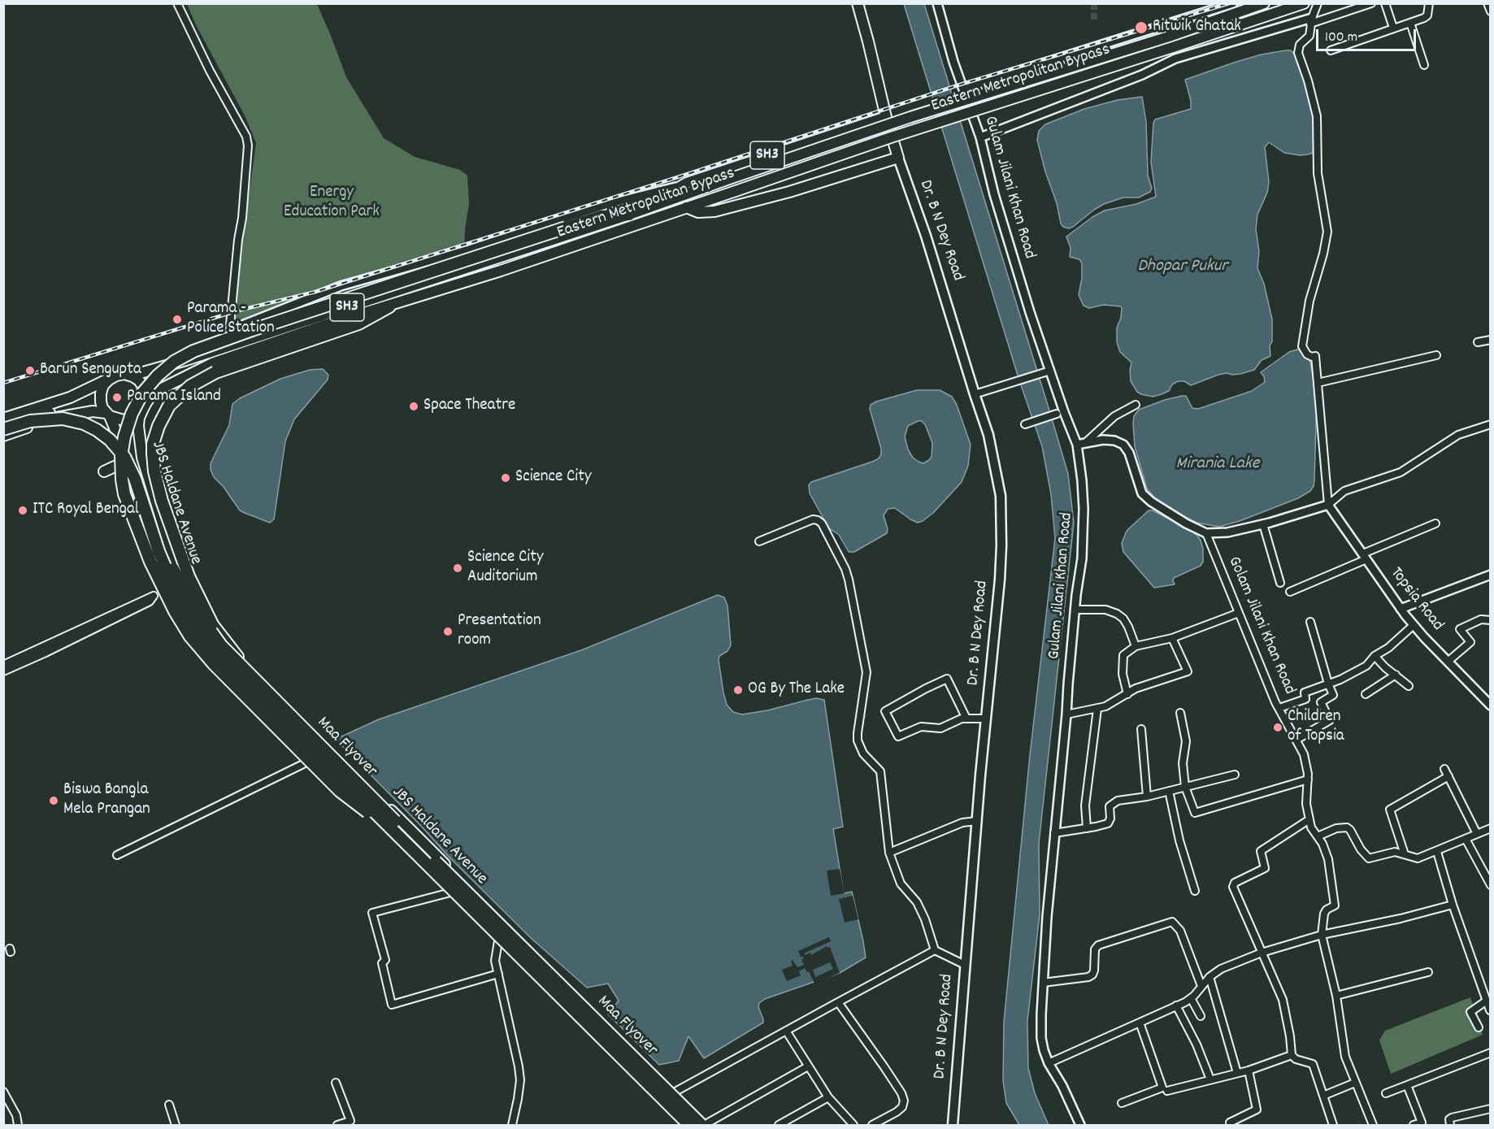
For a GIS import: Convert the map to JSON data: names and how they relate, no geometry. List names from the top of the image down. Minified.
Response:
{"streets":{"highway":["Maa Flyover"],"main road":["Eastern Metropolitan Bypass","SH3","Dr. B N Dey Road","JBS Haldane Avenue"],"street":["Gulam Jilani Khan Road","Topsia Road","Golam Jilani Khan Road"]},"crossings":[["Eastern Metropolitan Bypass","SH3"],["Eastern Metropolitan Bypass","JBS Haldane Avenue"],["SH3","Dr. B N Dey Road"],["SH3","JBS Haldane Avenue"],["JBS Haldane Avenue","Maa Flyover"]],"water":["Dhopar Pukur","Mirania Lake"],"parks":["Energy Education Park"],"places":["Ritwik Ghatak","Parama - Police Station","Barun Sengupta","Parama Island","Space Theatre","Science City","ITC Royal Bengal","Science City Auditorium","Presentation room","OG By The Lake","Children of Topsia","Biswa Bangla Mela Prangan"],"scale_bar":"100 m"}
